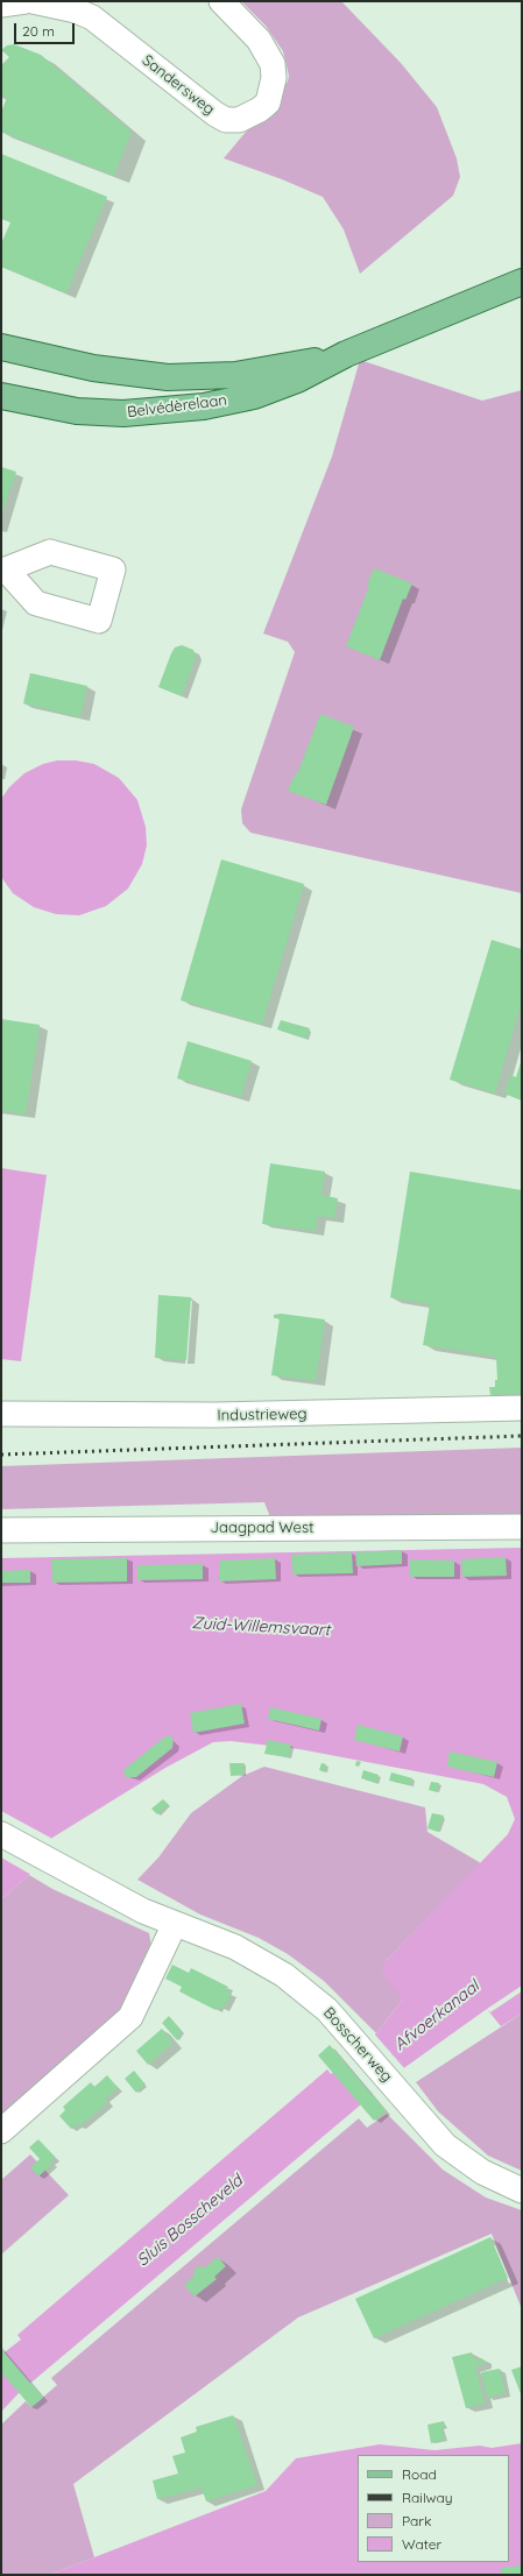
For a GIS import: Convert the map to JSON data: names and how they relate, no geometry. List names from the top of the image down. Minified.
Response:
{"streets":{"main road":["Belvédèrelaan"],"street":["Sandersweg","Industrieweg","Jaagpad West","Bosscherweg"]},"water":["Zuid-Willemsvaart","Afvoerkanaal","Sluis Bosscheveld"],"legend":["Road","Railway","Park","Water"],"scale_bar":"20 m"}
